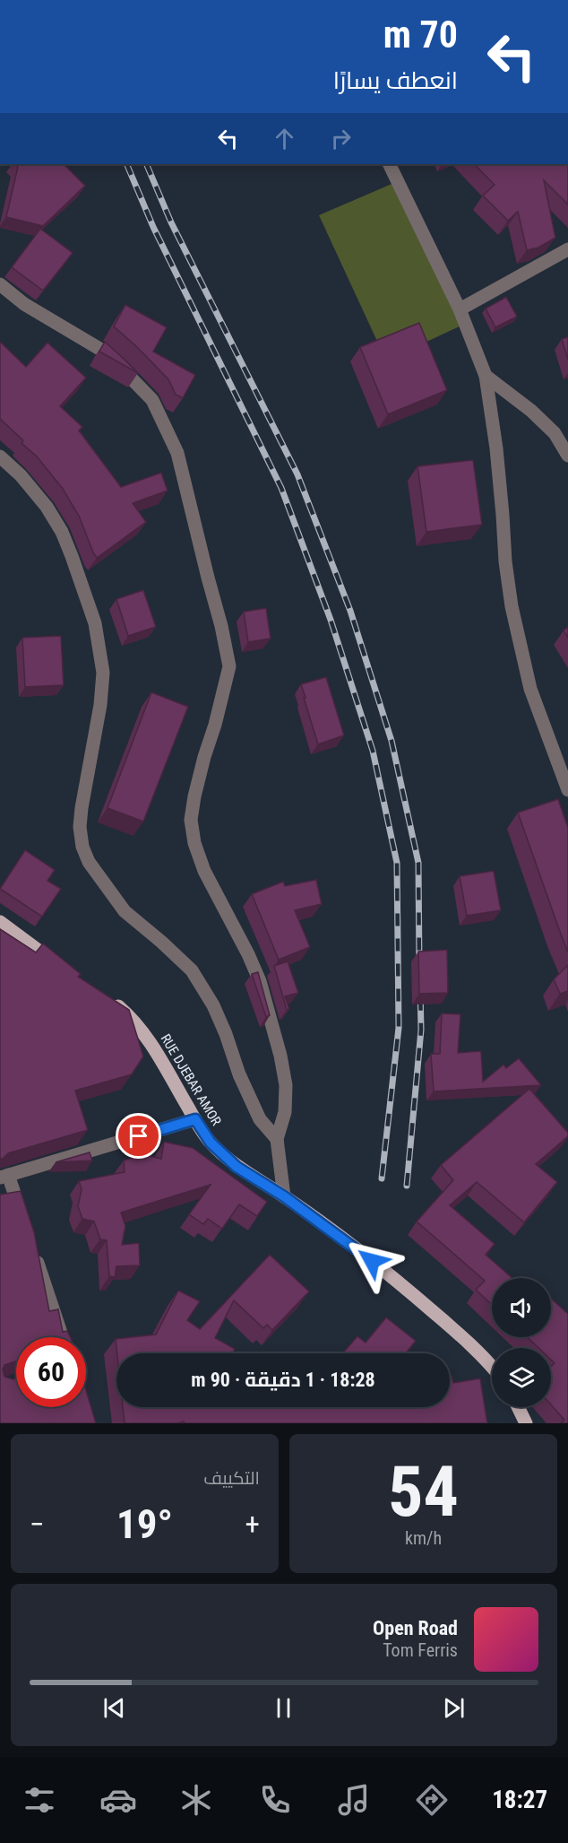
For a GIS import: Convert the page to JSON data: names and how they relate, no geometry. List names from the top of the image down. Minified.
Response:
{"streets":{"main road":["RUE DJEBAR AMOR"]},"page":{"turn":["70 m","انعطف يسارًا"],"limit":"60","trip":"18:28 · 1 دقيقة · 90 m","tile":[["54","km/h"],"التكييف"],"heat":["−","19°","+"],"song":["Open Road","Tom Ferris"],"tabs":"18:27"}}
